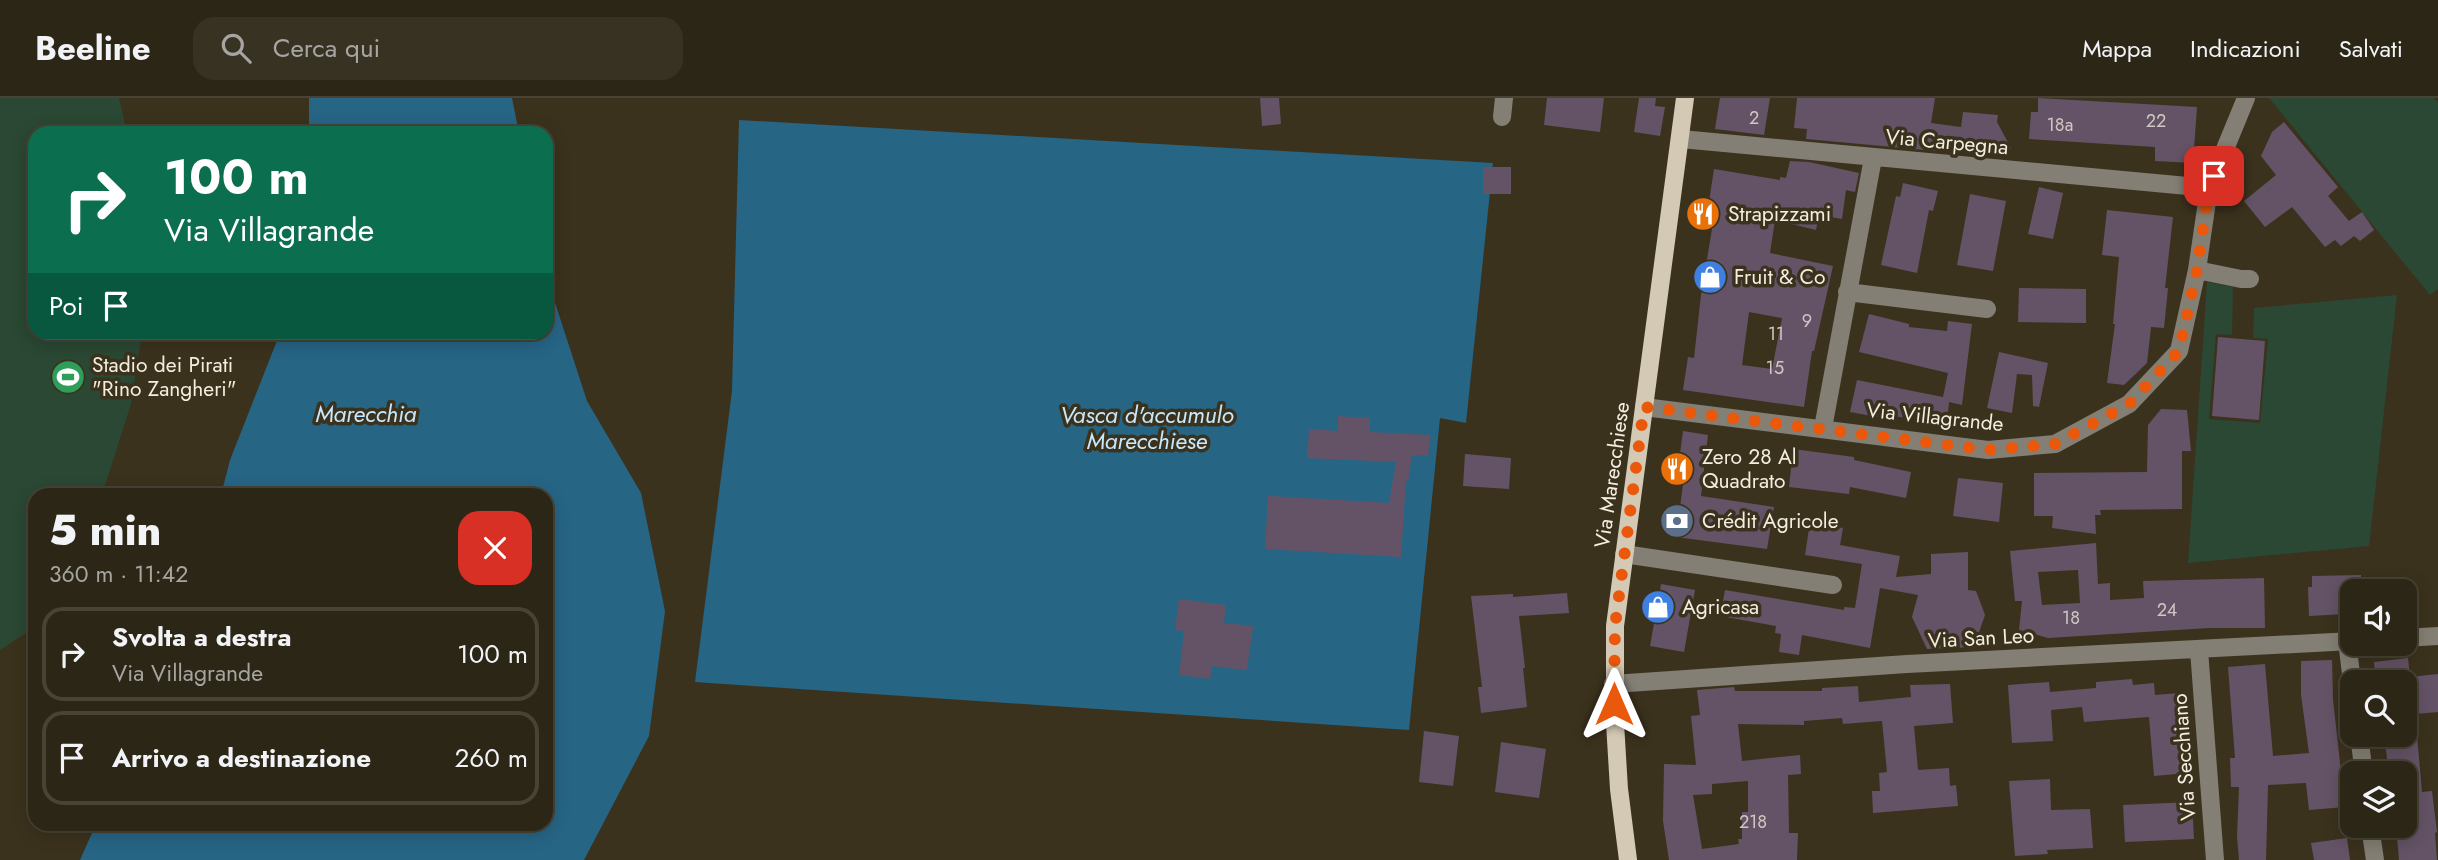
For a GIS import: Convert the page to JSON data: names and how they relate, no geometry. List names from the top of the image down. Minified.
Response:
{"streets":{"main road":["Via Marecchiese"],"street":["Via Carpegna","Via Villagrande","Via San Leo","Via Secchiano"]},"crossings":[["Via Carpegna","Via Villagrande"],["Via Carpegna","Via Marecchiese"],["Via Villagrande","Via Marecchiese"],["Via Marecchiese","Via San Leo"],["Via San Leo","Via Secchiano"]],"water":["Marecchia","Vasca d'accumulo Marecchiese"],"places":{"restaurant":["Strapizzami","Zero 28 Al Quadrato"],"shop":["Fruit & Co","Agricasa"],"sports":["Stadio dei Pirati \"Rino Zangheri\""],"bank":["Crédit Agricole"]},"house_numbers":["2","22","18a","9","11","15","24","18","218"],"page":{"header":"Beeline","search":"Cerca qui","nav":["Mappa","Indicazioni","Salvati"],"turn":["100 m","Via Villagrande"],"then":"Poi","heading":["5 min","360 m · 11:42"],"list":[{"name":"Svolta a destra","note":"Via Villagrande","value":"100 m"},{"name":"Arrivo a destinazione","value":"260 m"}]}}
